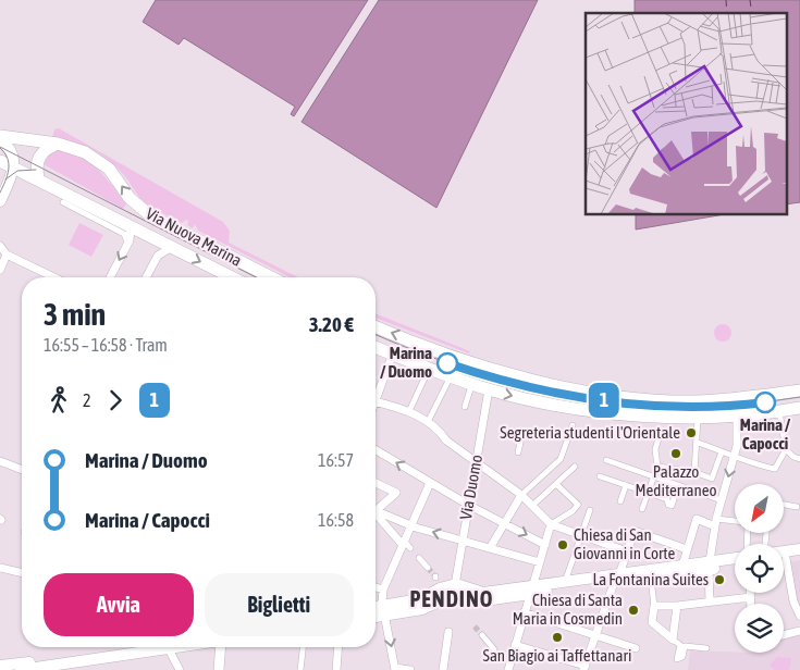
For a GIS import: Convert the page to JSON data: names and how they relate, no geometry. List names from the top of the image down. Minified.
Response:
{"streets":{"main road":["Via Nuova Marina"],"street":["Via Duomo"]},"districts":["PENDINO"],"places":["Marina / Duomo","Marina / Capocci","Segreteria studenti l'Orientale","Palazzo Mediterraneo","Chiesa di San Giovanni in Corte","La Fontanina Suites","Chiesa di Santa Maria in Cosmedin","San Biagio ai Taffettanari"],"lines":["tram line 1"],"north":"bottom left","page":{"on_map":"1","heading":["3 min","16:55 – 16:58 · Tram","3.20 €"],"legs":["2","1"],"list":[{"name":"Marina / Duomo","value":"16:57"},{"name":"Marina / Capocci","value":"16:58"}],"buttons":["Avvia","Biglietti"]}}
